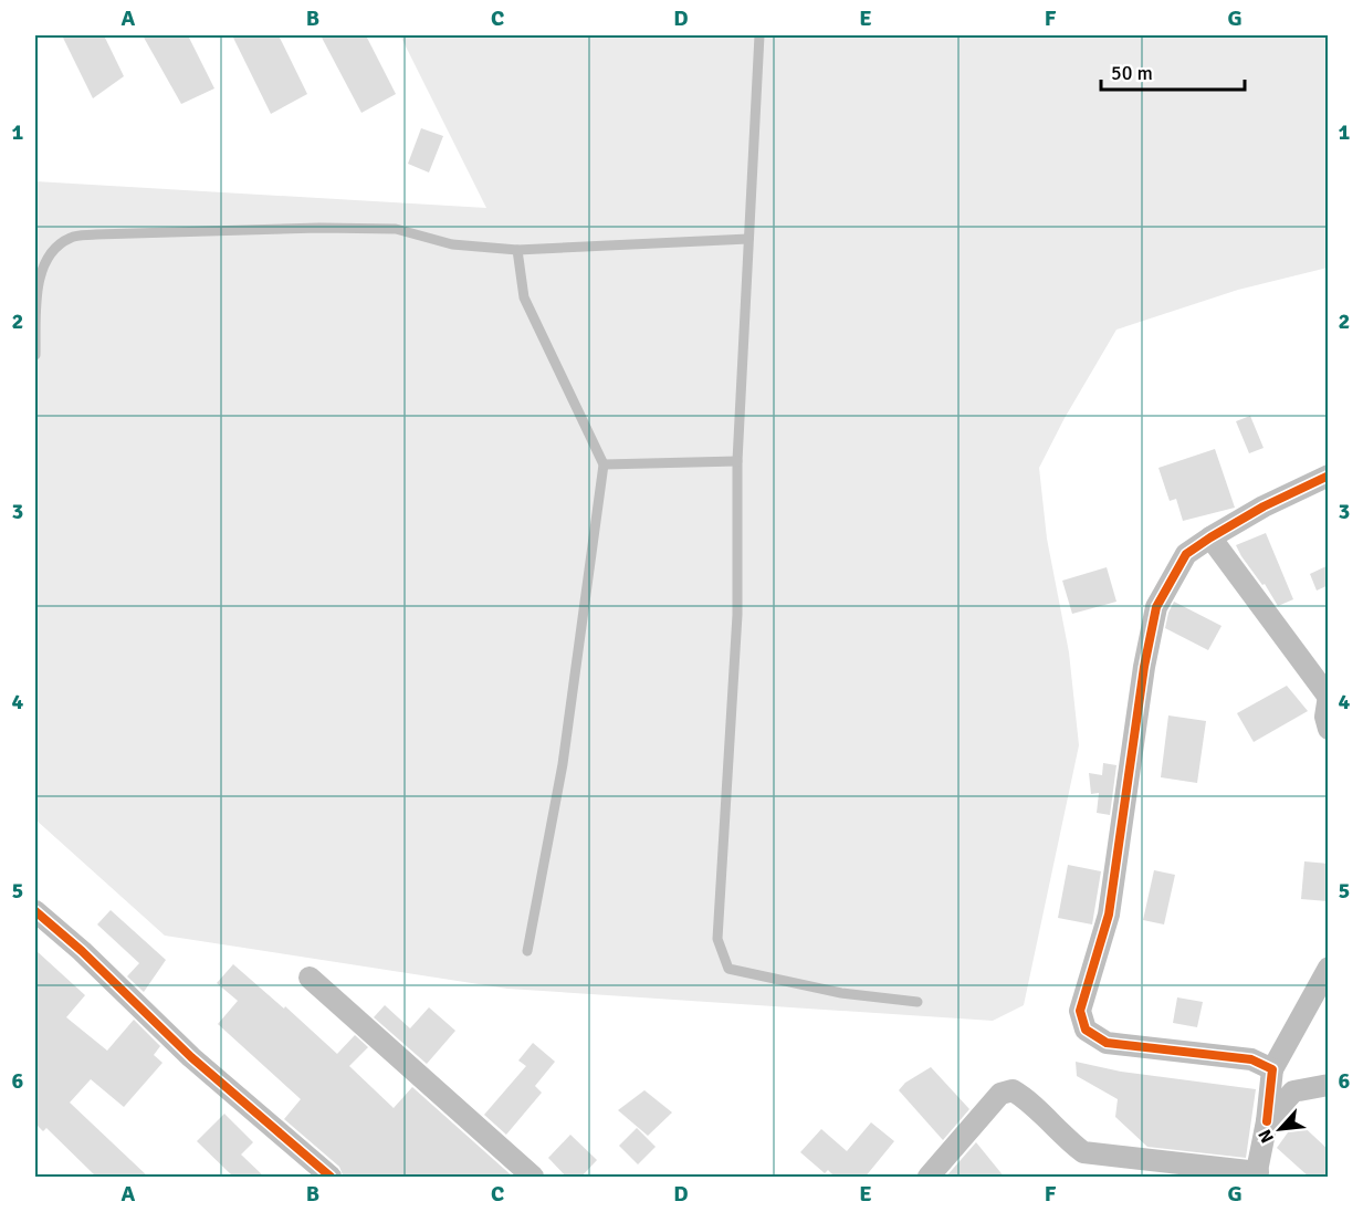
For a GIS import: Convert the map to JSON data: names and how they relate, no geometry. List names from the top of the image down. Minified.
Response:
{"scale_bar":"50 m","north":"bottom left","grid":{"columns":["A","B","C","D","E","F","G"],"rows":["1","2","3","4","5","6"]}}
